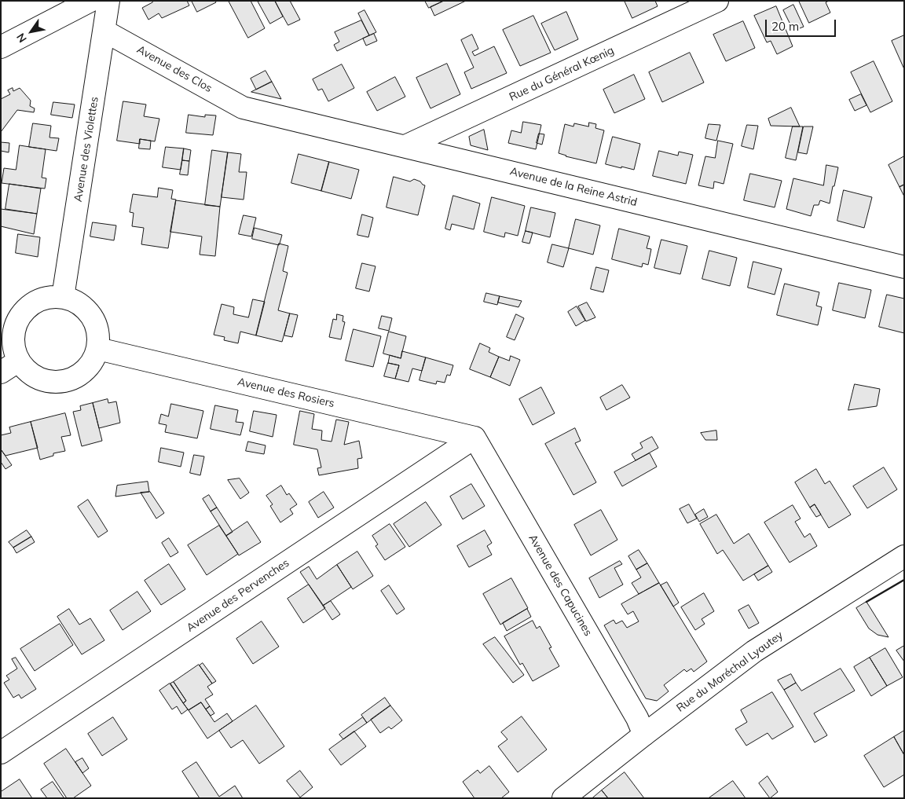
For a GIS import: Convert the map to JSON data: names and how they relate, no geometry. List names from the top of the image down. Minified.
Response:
{"streets":{"street":["Avenue des Clos","Rue du Général Kœnig","Avenue des Violettes","Avenue de la Reine Astrid","Avenue des Rosiers","Avenue des Capucines","Avenue des Pervenches","Rue du Maréchal Lyautey"]},"crossings":[["Avenue des Clos","Avenue des Violettes"],["Avenue des Clos","Avenue de la Reine Astrid"],["Rue du Général Kœnig","Avenue de la Reine Astrid"],["Avenue des Violettes","Avenue des Rosiers"],["Avenue des Rosiers","Avenue des Capucines"],["Avenue des Rosiers","Avenue des Pervenches"],["Avenue des Capucines","Avenue des Pervenches"],["Avenue des Capucines","Rue du Maréchal Lyautey"]],"scale_bar":"20 m","north":"bottom left"}
